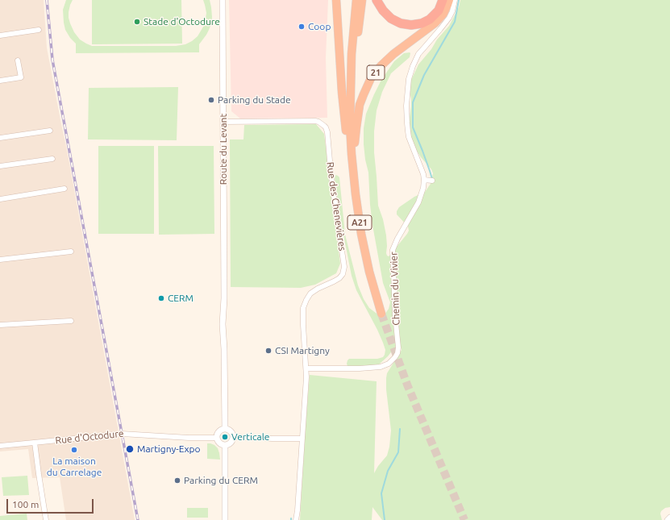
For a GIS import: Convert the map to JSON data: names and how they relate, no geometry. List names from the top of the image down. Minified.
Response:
{"streets":{"highway":["21","A21"],"street":["Route du Levant","Rue des Chenevières","Chemin du Vivier","Rue d'Octodure"]},"crossings":[["21","A21"],["Route du Levant","Rue des Chenevières"],["Route du Levant","Rue d'Octodure"],["Rue des Chenevières","Chemin du Vivier"]],"places":["Stade d'Octodure","Coop","Parking du Stade","CERM","CSI Martigny","Verticale","Martigny-Expo","La maison du Carrelage","Parking du CERM"],"scale_bar":"100 m"}
